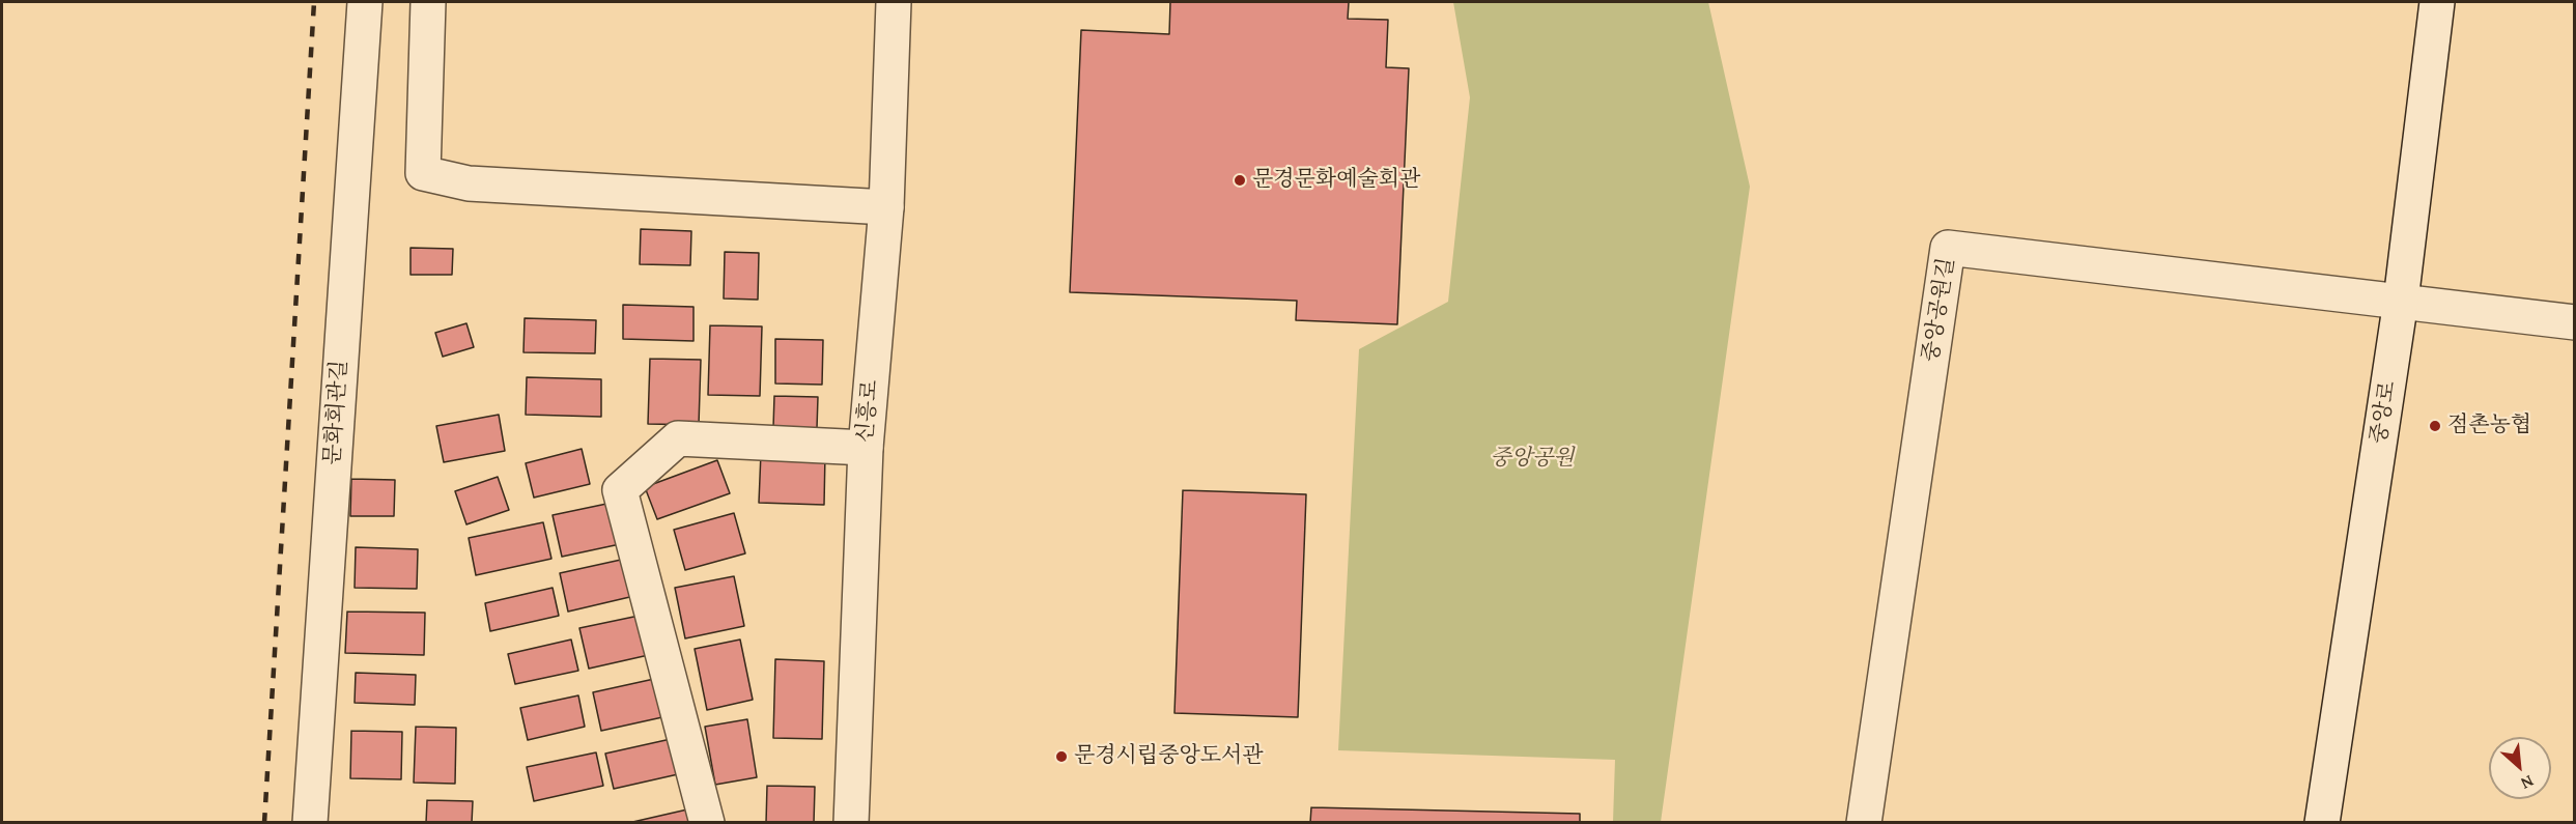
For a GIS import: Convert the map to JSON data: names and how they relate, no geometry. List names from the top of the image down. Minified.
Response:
{"streets":{"street":["중앙공원길","신흥로","문화회관길","중앙로"]},"crossings":[["중앙공원길","중앙로"]],"parks":["중앙공원"],"places":["문경문화예술회관","점촌농협","문경시립중앙도서관"],"north":"bottom right"}
